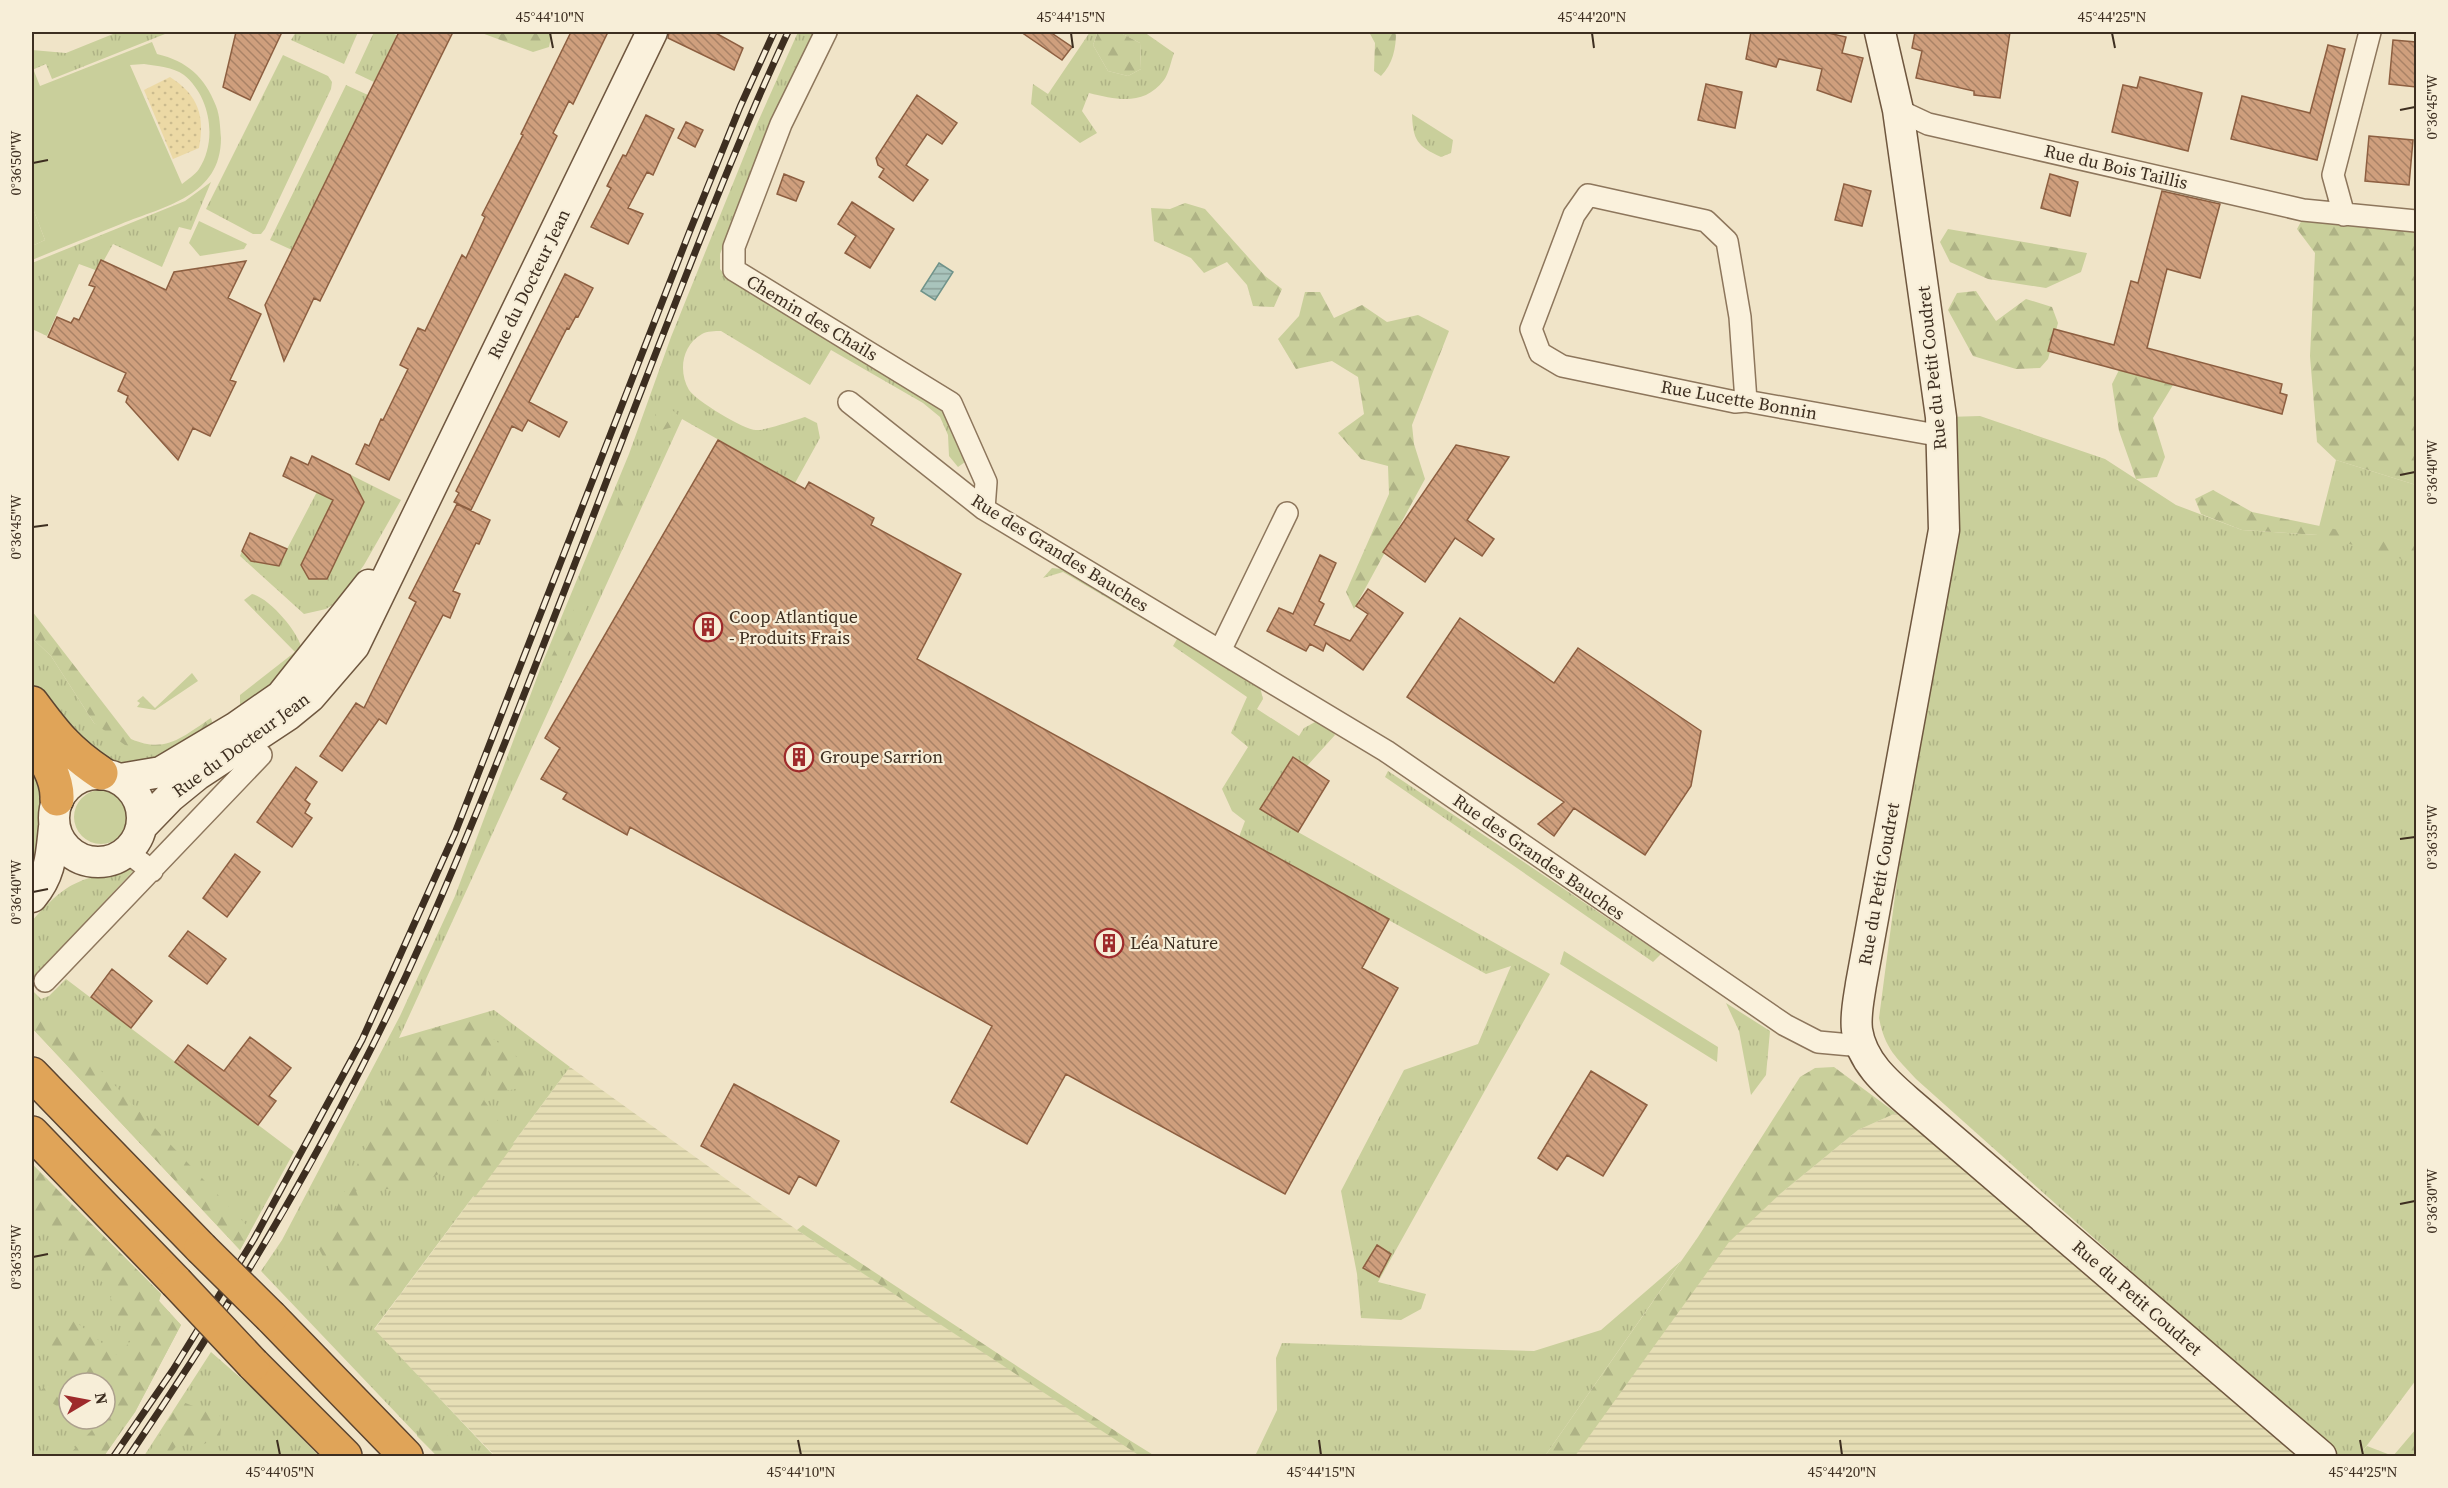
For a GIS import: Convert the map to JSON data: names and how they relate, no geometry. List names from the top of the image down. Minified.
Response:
{"streets":{"street":["Rue du Bois Taillis","Rue du Docteur Jean","Chemin des Chails","Rue du Petit Coudret","Rue Lucette Bonnin","Rue des Grandes Bauches"]},"crossings":[["Rue du Bois Taillis","Rue du Petit Coudret"],["Chemin des Chails","Rue des Grandes Bauches"],["Rue du Petit Coudret","Rue Lucette Bonnin"],["Rue du Petit Coudret","Rue des Grandes Bauches"]],"places":{"building":["Coop Atlantique - Produits Frais","Groupe Sarrion","Léa Nature"]},"north":"right","coordinates":["45°44'10\"N","45°44'15\"N","45°44'20\"N","45°44'25\"N","0°36'45\"W","0°36'50\"W","0°36'40\"W","0°36'35\"W","0°36'30\"W","45°44'05\"N"]}
